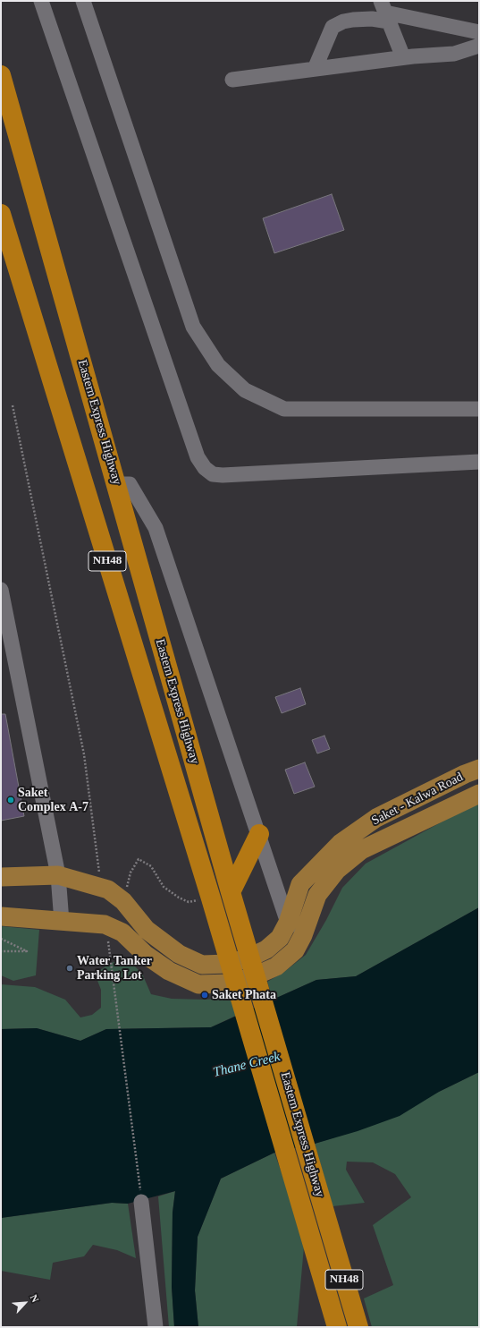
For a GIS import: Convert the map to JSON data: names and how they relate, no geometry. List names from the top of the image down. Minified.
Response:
{"streets":{"highway":["Eastern Express Highway","NH48"],"main road":["Saket - Kalwa Road"]},"water":["Thane Creek"],"places":["Saket Complex A-7","Water Tanker Parking Lot","Saket Phata"],"north":"top right"}
